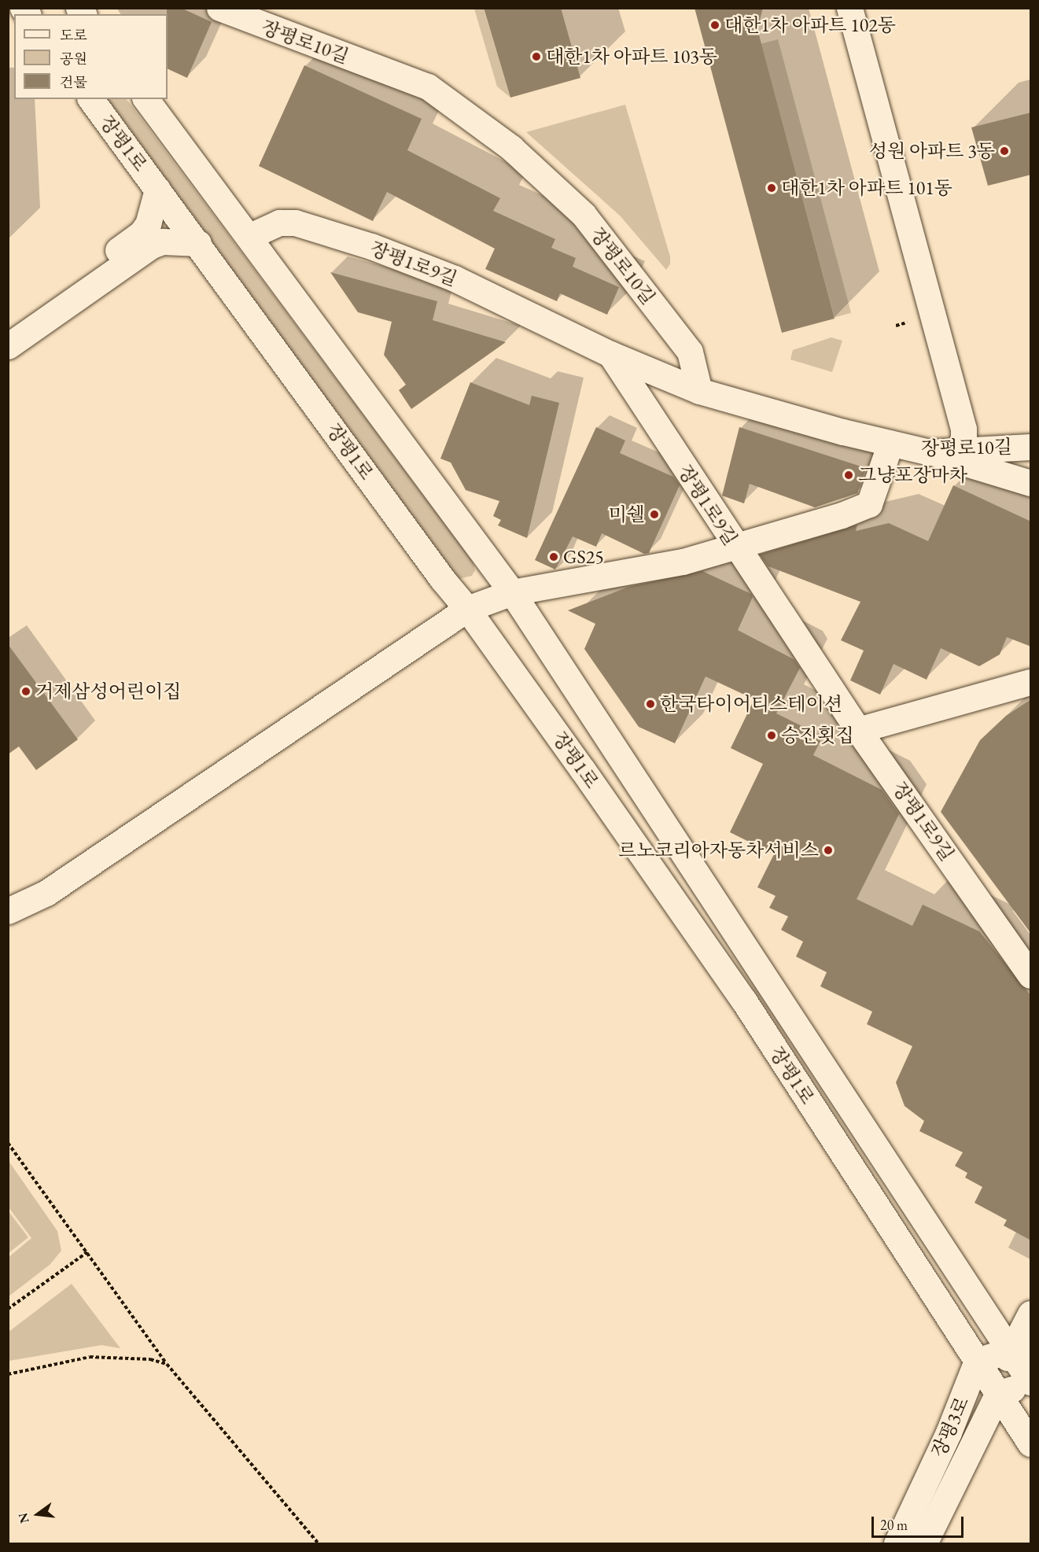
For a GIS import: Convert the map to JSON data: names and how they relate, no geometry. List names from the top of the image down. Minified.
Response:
{"streets":{"street":["장평로10길","장평1로","장평1로9길","장평3로"]},"crossings":[["장평1로","장평1로9길"],["장평1로","장평3로"]],"places":["대한1차 아파트 102동","대한1차 아파트 103동","성원 아파트 3동","대한1차 아파트 101동","그냥포장마차","미쉘","GS25","거제삼성어린이집","한국타이어티스테이션","승진횟집","르노코리아자동차서비스"],"legend":["도로","공원","건물"],"scale_bar":"20 m","north":"left"}
